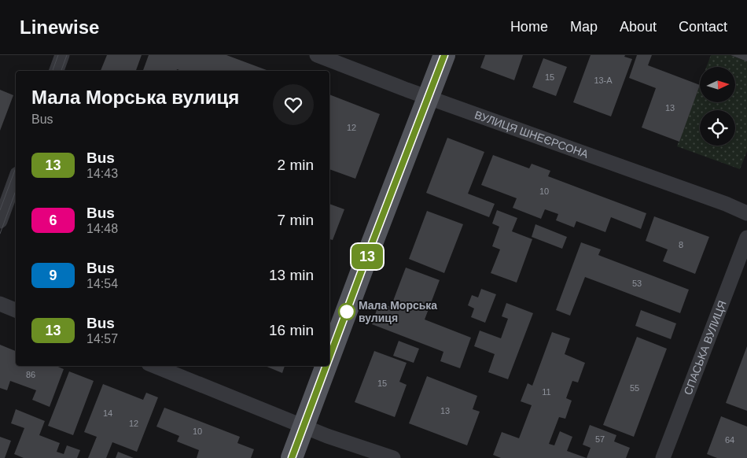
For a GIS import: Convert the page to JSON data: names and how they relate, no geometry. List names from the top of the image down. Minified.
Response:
{"streets":{"street":["ВУЛИЦЯ ШНЕЄРСОНА","СПАСЬКА ВУЛИЦЯ"]},"places":["Мала Морська вулиця"],"lines":["bus line 13"],"house_numbers":["15","13-А","13","12","10","8","53","86","15","55","11","13","14","12","10","57","64"],"north":"right","page":{"header":"Linewise","nav":["Home","Map","About","Contact"],"on_map":"13","heading":["Мала Морська вулиця","Bus"],"list":[{"mark":"13","name":"Bus","note":"14:43","value":"2 min"},{"mark":"6","name":"Bus","note":"14:48","value":"7 min"},{"mark":"9","name":"Bus","note":"14:54","value":"13 min"},{"mark":"13","name":"Bus","note":"14:57","value":"16 min"}]}}
